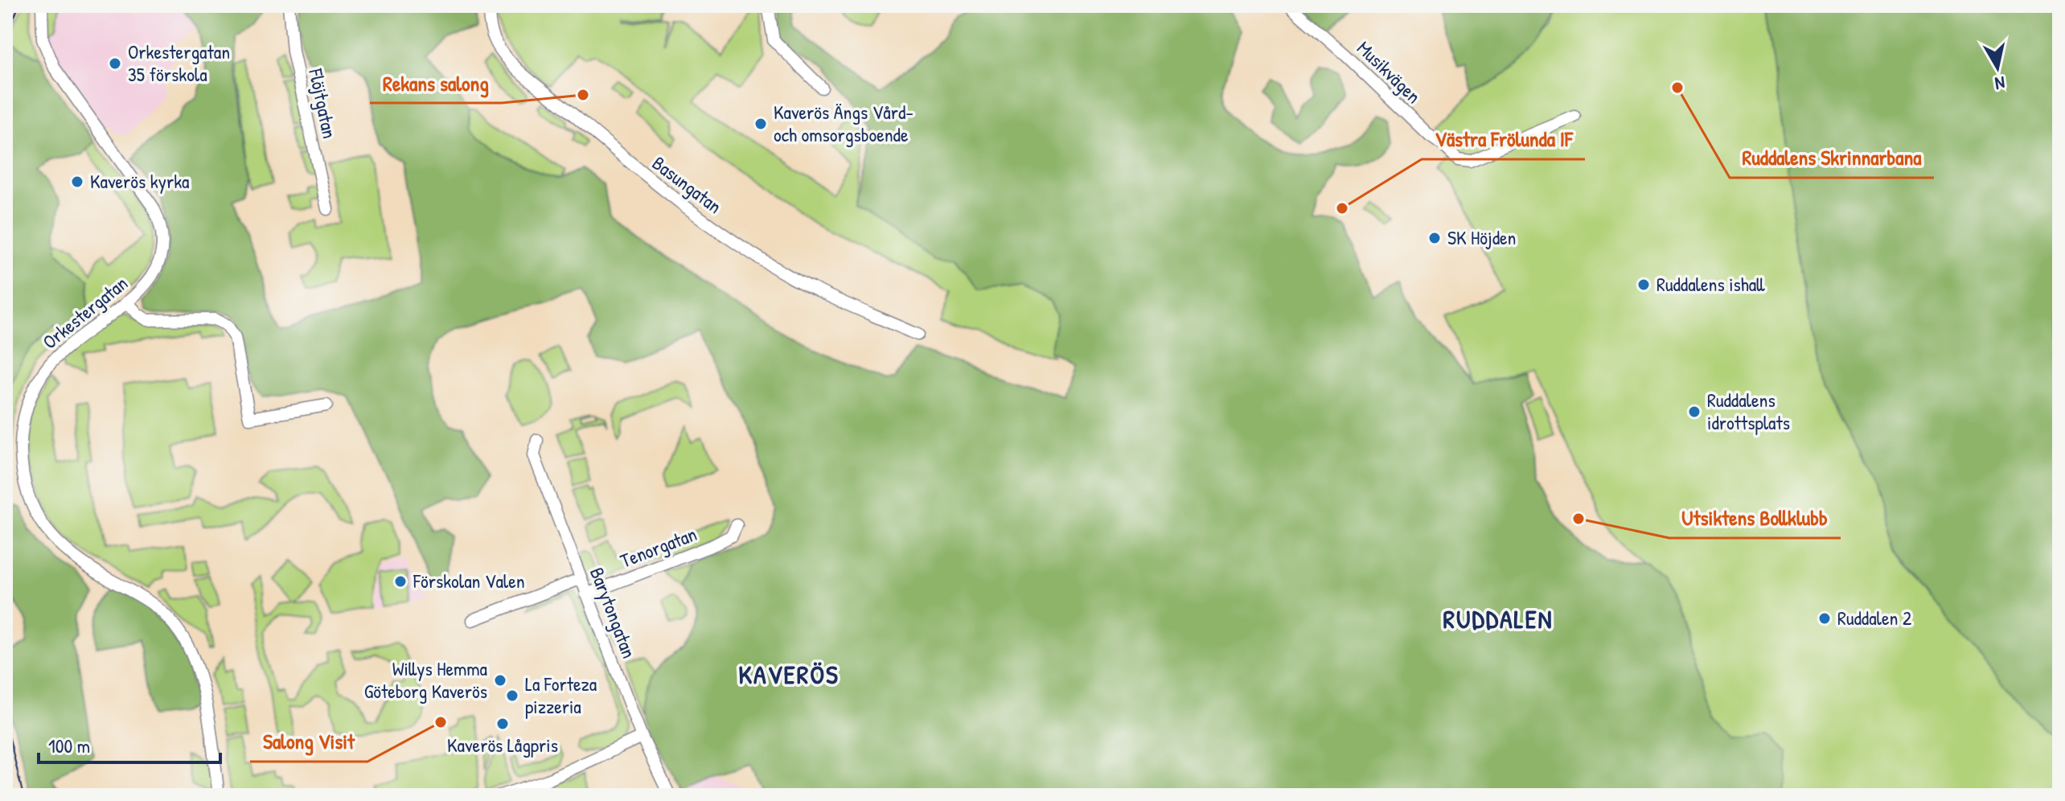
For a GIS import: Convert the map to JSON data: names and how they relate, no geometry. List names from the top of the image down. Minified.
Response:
{"streets":{"street":["Musikvägen","Flöjtgatan","Basungatan","Orkestergatan","Tenorgatan","Barytongatan"]},"crossings":[["Tenorgatan","Barytongatan"]],"districts":["RUDDALEN","KAVERÖS"],"places":["Orkestergatan 35 förskola","Ruddalens Skrinnarbana","Rekans salong","Kaverös Ängs Vård- och omsorgsboende","Kaverös kyrka","Västra Frölunda IF","SK Höjden","Ruddalens ishall","Ruddalens idrottsplats","Utsiktens Bollklubb","Förskolan Valen","Ruddalen 2","Willys Hemma Göteborg Kaverös","La Forteza pizzeria","Salong Visit","Kaverös Lågpris"],"scale_bar":"100 m","north":"bottom"}
